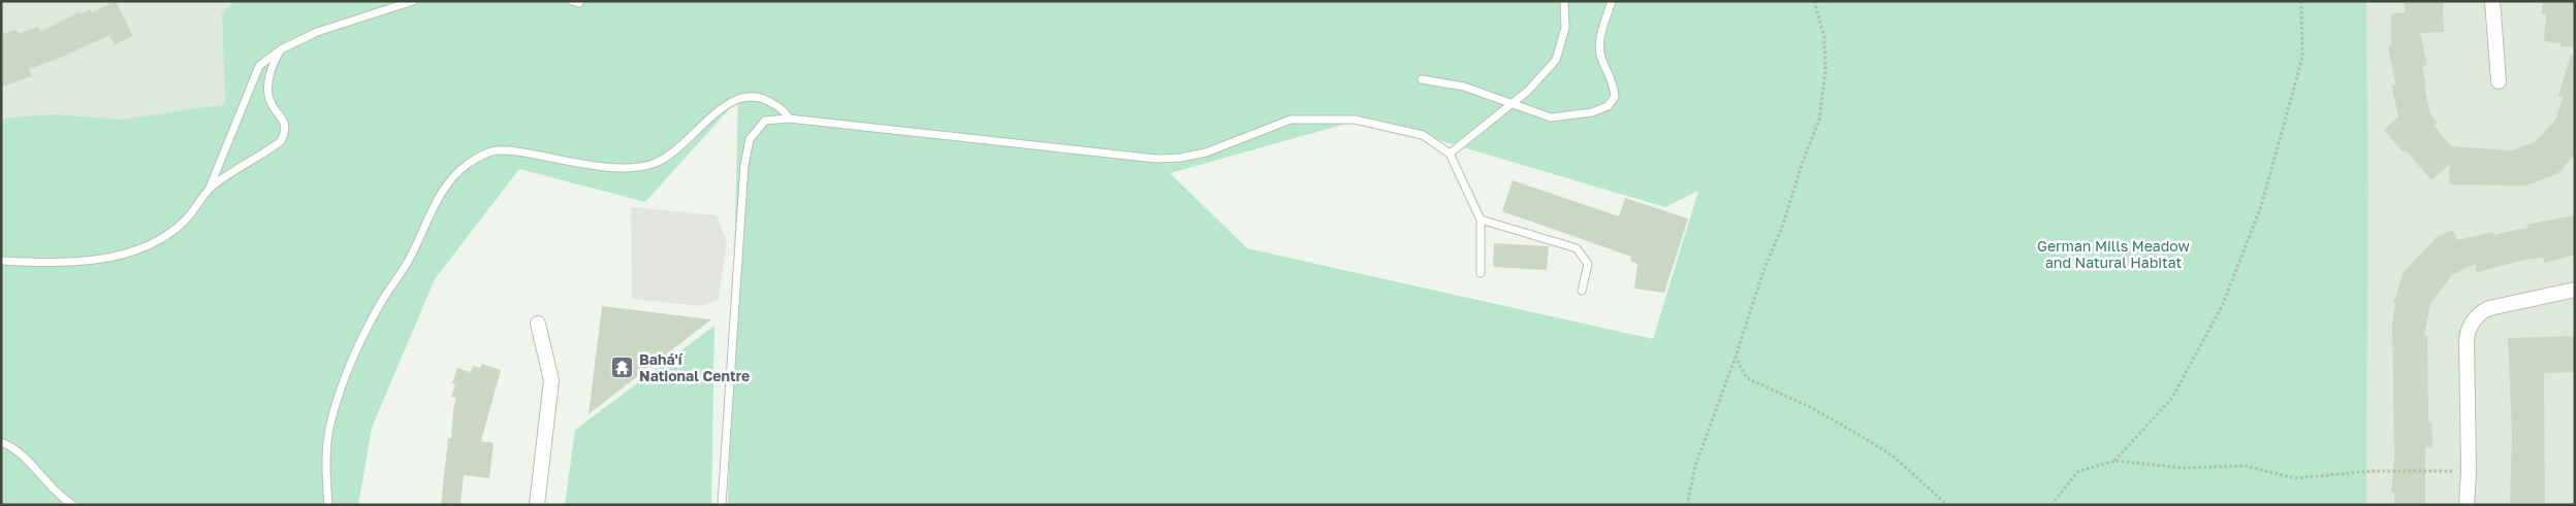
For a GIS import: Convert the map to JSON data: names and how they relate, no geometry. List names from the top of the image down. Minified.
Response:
{"parks":["German Mills Meadow and Natural Habitat"],"places":{"temple":["Bahá'í National Centre"]}}
